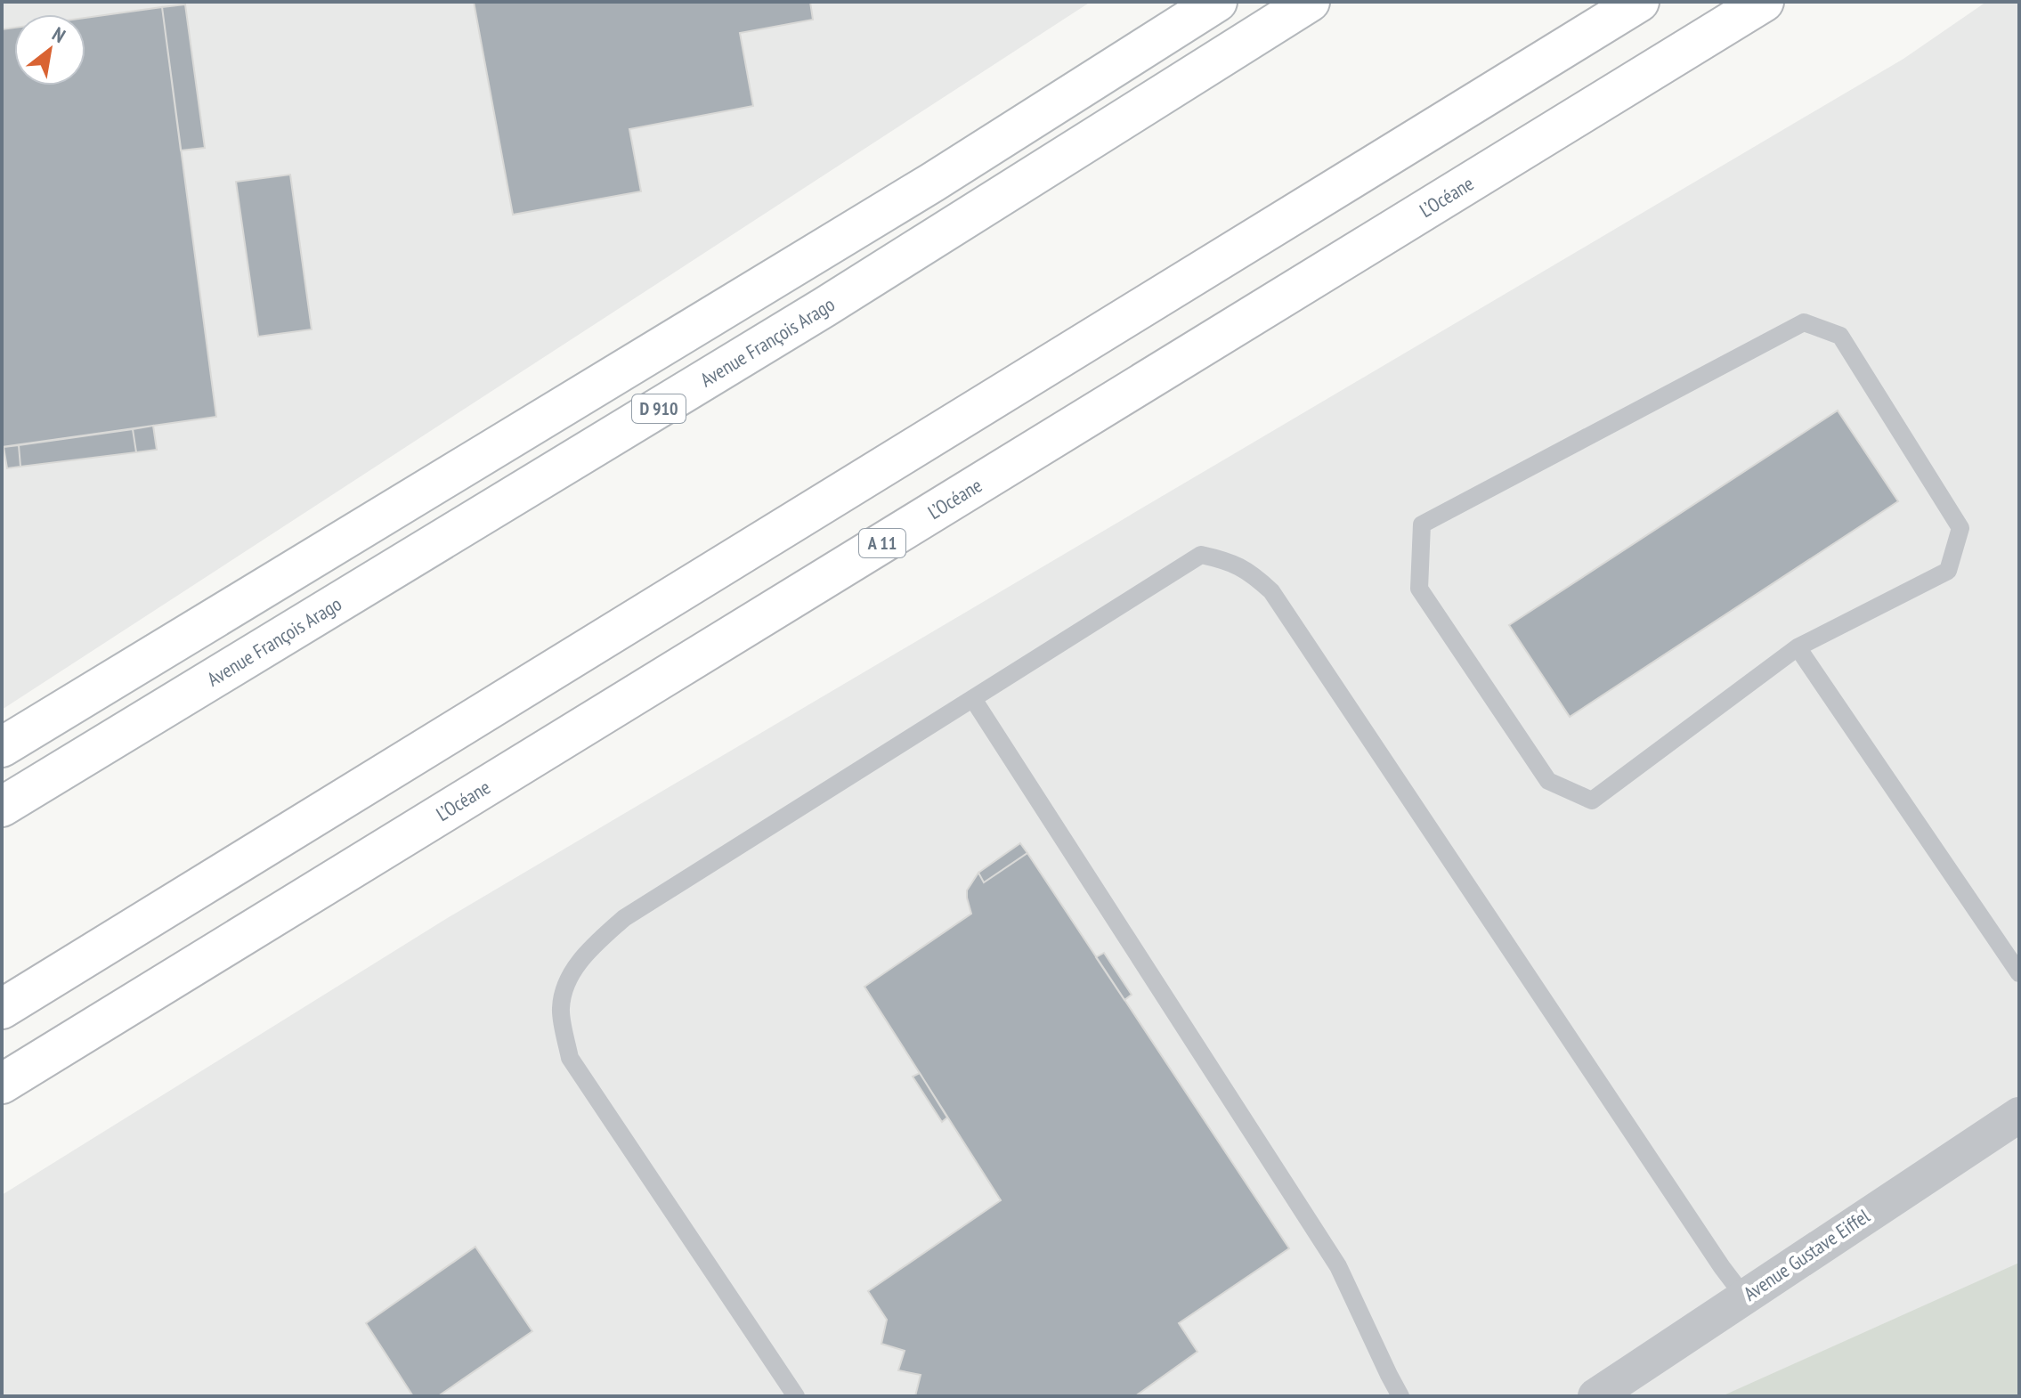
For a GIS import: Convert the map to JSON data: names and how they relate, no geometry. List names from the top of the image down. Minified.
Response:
{"streets":{"main road":["L’Océane","Avenue François Arago","D 910","A 11"],"street":["Avenue Gustave Eiffel"]},"north":"top right"}
